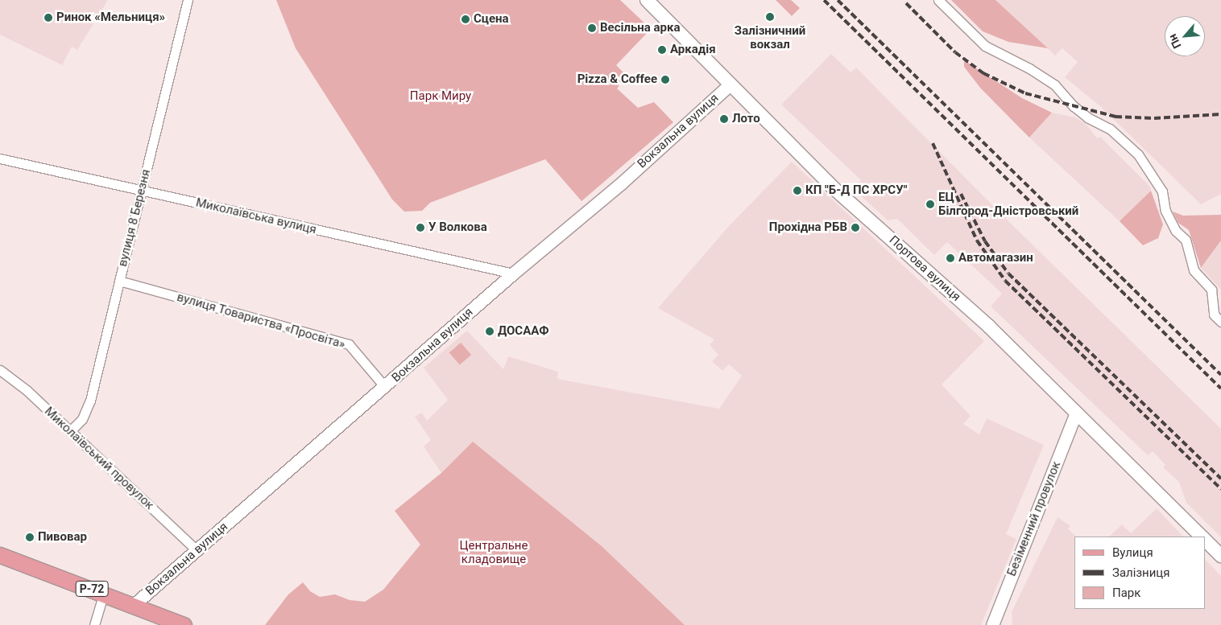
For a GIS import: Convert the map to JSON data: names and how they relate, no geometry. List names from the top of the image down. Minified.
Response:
{"streets":{"main road":["Портова вулиця","Р-72"],"street":["Вокзальна вулиця","Миколаївська вулиця","вулиця 8 Березня","вулиця Товариства «Просвіта»","Миколаївський провулок","Безіменний провулок"]},"crossings":[["Вокзальна вулиця","Миколаївська вулиця"],["Вокзальна вулиця","Портова вулиця"],["Вокзальна вулиця","вулиця Товариства «Просвіта»"],["Вокзальна вулиця","Миколаївський провулок"],["Вокзальна вулиця","Р-72"],["Миколаївська вулиця","вулиця 8 Березня"],["вулиця 8 Березня","вулиця Товариства «Просвіта»"],["вулиця 8 Березня","Миколаївський провулок"],["Портова вулиця","Безіменний провулок"]],"parks":["Парк Миру","Центральне кладовище"],"places":["Залізничний вокзал","Ринок «Мельниця»","Сцена","Весільна арка","Аркадія","Pizza & Coffee","Лото","КП \"Б-Д ПС ХРСУ\"","ЕЦ Білгород-Дністровський","У Волкова","Прохідна РБВ","Автомагазин","ДОСААФ","Пивовар"],"legend":["Вулиця","Залізниця","Парк"],"north":"bottom left"}
